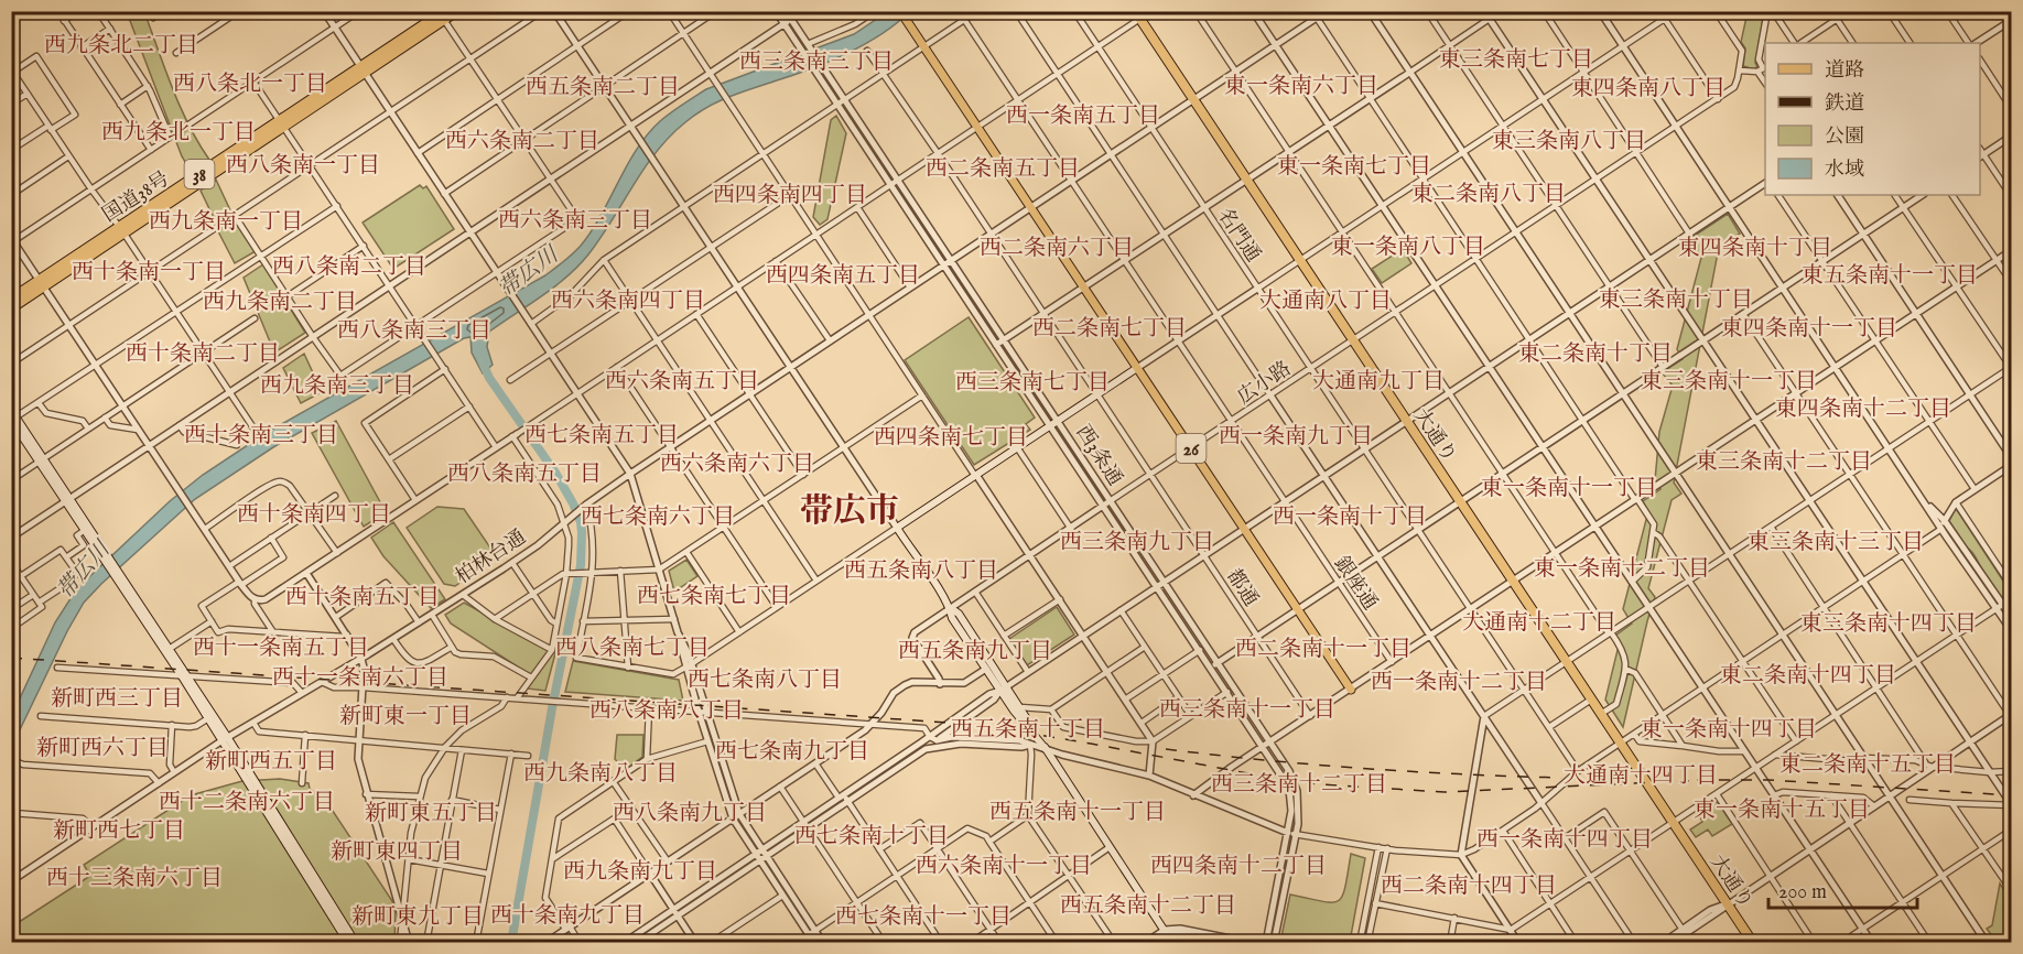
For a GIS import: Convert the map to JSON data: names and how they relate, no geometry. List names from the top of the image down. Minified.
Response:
{"streets":{"highway":["38","国道38号","大通り"],"main road":["26"],"street":["名門通","広小路","西3条通","柏林台通","銀座通","都通"]},"crossings":[["名門通","広小路"],["名門通","柏林台通"],["広小路","大通り"],["広小路","26"],["広小路","西3条通"],["広小路","銀座通"],["広小路","都通"],["大通り","柏林台通"],["26","柏林台通"],["西3条通","柏林台通"],["柏林台通","銀座通"],["柏林台通","都通"]],"districts":["西九条北二丁目","東三条南七丁目","西三条南三丁目","西八条北一丁目","東一条南六丁目","西五条南二丁目","東四条南八丁目","西一条南五丁目","西九条北一丁目","西六条南二丁目","東三条南八丁目","西八条南一丁目","東一条南七丁目","西二条南五丁目","東二条南八丁目","西四条南四丁目","西六条南三丁目","西九条南一丁目","東一条南八丁目","西二条南六丁目","東四条南十丁目","西八条南二丁目","西十条南一丁目","西四条南五丁目","東五条南十一丁目","東三条南十丁目","西六条南四丁目","大通南八丁目","西九条南二丁目","西二条南七丁目","東四条南十一丁目","西八条南三丁目","西十条南二丁目","東二条南十丁目","西六条南五丁目","大通南九丁目","東三条南十一丁目","西三条南七丁目","西九条南三丁目","東四条南十二丁目","西十条南三丁目","西七条南五丁目","西一条南九丁目","西四条南七丁目","東三条南十二丁目","西六条南六丁目","西八条南五丁目","東一条南十一丁目","帯広市","西十条南四丁目","西七条南六丁目","西一条南十丁目","西三条南九丁目","東三条南十三丁目","東一条南十二丁目","西五条南八丁目","西七条南七丁目","西十条南五丁目","大通南十二丁目","東三条南十四丁目","西十一条南五丁目","西八条南七丁目","西二条南十一丁目","西五条南九丁目","東二条南十四丁目","西十一条南六丁目","西七条南八丁目","西一条南十二丁目","新町西三丁目","西三条南十一丁目","西八条南八丁目","新町東一丁目","西五条南十丁目","東一条南十四丁目","新町西六丁目","西七条南九丁目","新町西五丁目","東二条南十五丁目","西九条南八丁目","大通南十四丁目","西三条南十二丁目","西十二条南六丁目","東一条南十五丁目","西五条南十一丁目","新町東五丁目","西八条南九丁目","新町西七丁目","西七条南十丁目","西一条南十四丁目","新町東四丁目","西六条南十一丁目","西四条南十二丁目","西九条南九丁目","西十三条南六丁目","西二条南十四丁目","西五条南十二丁目","西十条南九丁目","新町東九丁目","西七条南十一丁目"],"water":["帯広川"],"legend":["道路","鉄道","公園","水域"],"scale_bar":"200 m"}
